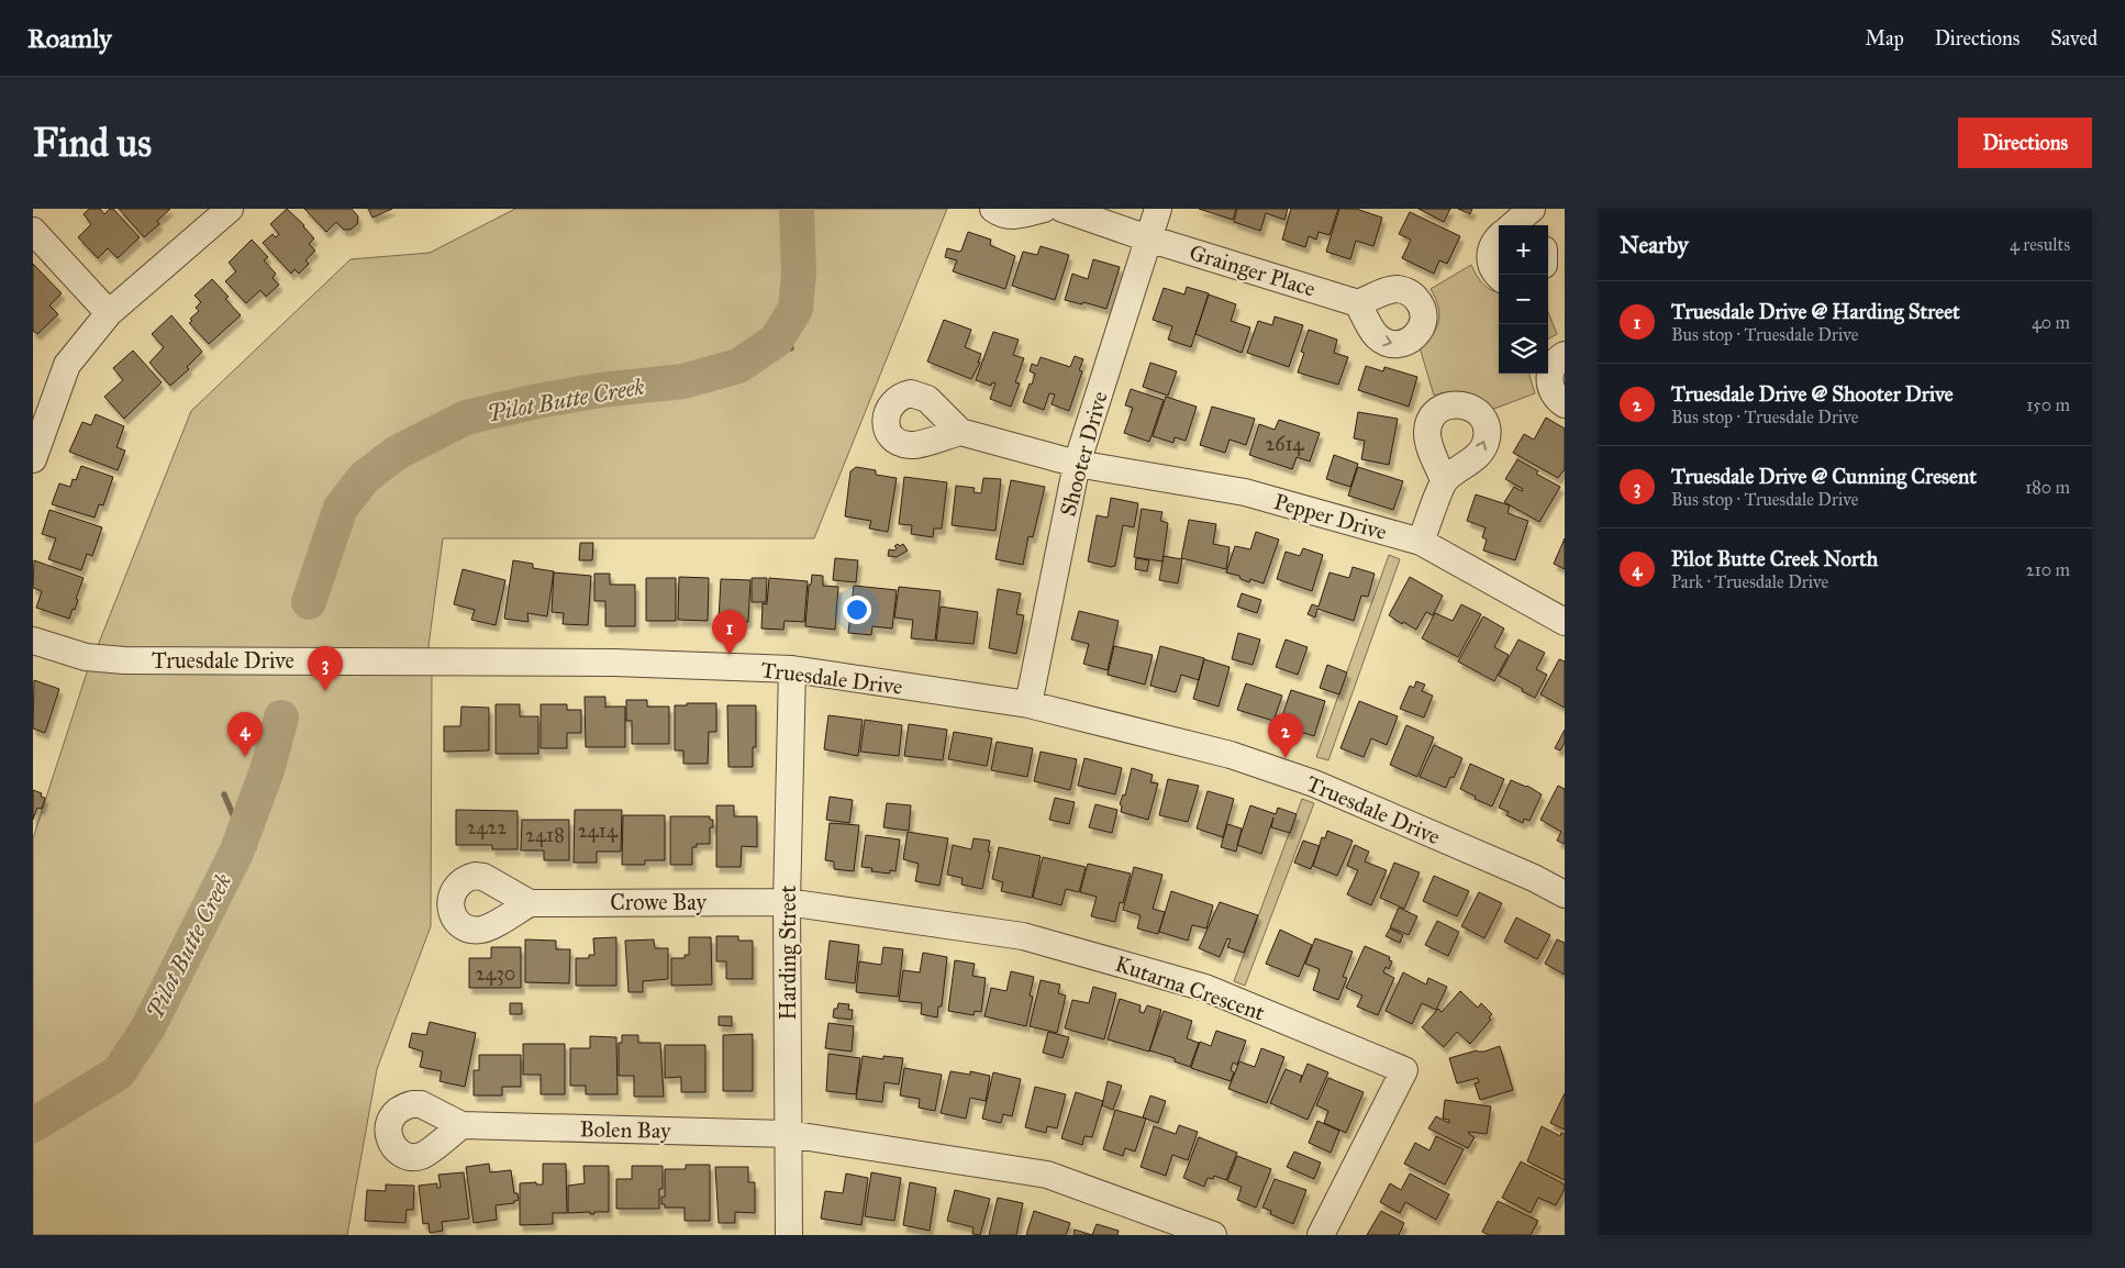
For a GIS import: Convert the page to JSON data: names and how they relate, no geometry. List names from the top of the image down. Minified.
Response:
{"streets":{"street":["Grainger Place","Shooter Drive","Pepper Drive","Truesdale Drive","Crowe Bay","Harding Street","Kutarna Crescent","Bolen Bay"]},"crossings":[["Grainger Place","Shooter Drive"],["Shooter Drive","Pepper Drive"],["Shooter Drive","Truesdale Drive"],["Truesdale Drive","Harding Street"],["Crowe Bay","Harding Street"],["Crowe Bay","Kutarna Crescent"],["Harding Street","Kutarna Crescent"],["Harding Street","Bolen Bay"]],"water":["Pilot Butte Creek"],"house_numbers":["2614","2422","2414","2418","2430"],"page":{"header":"Roamly","nav":["Map","Directions","Saved"],"buttons":"Directions","title":"Find us","heading":["Nearby","4 results"],"map_buttons":["+","−"],"list":[{"mark":"1","name":"Truesdale Drive @ Harding Street","note":"Bus stop · Truesdale Drive","value":"40 m"},{"mark":"2","name":"Truesdale Drive @ Shooter Drive","note":"Bus stop · Truesdale Drive","value":"150 m"},{"mark":"3","name":"Truesdale Drive @ Cunning Cresent","note":"Bus stop · Truesdale Drive","value":"180 m"},{"mark":"4","name":"Pilot Butte Creek North","note":"Park · Truesdale Drive","value":"210 m"}],"pins":["1","3","4","2"]}}
